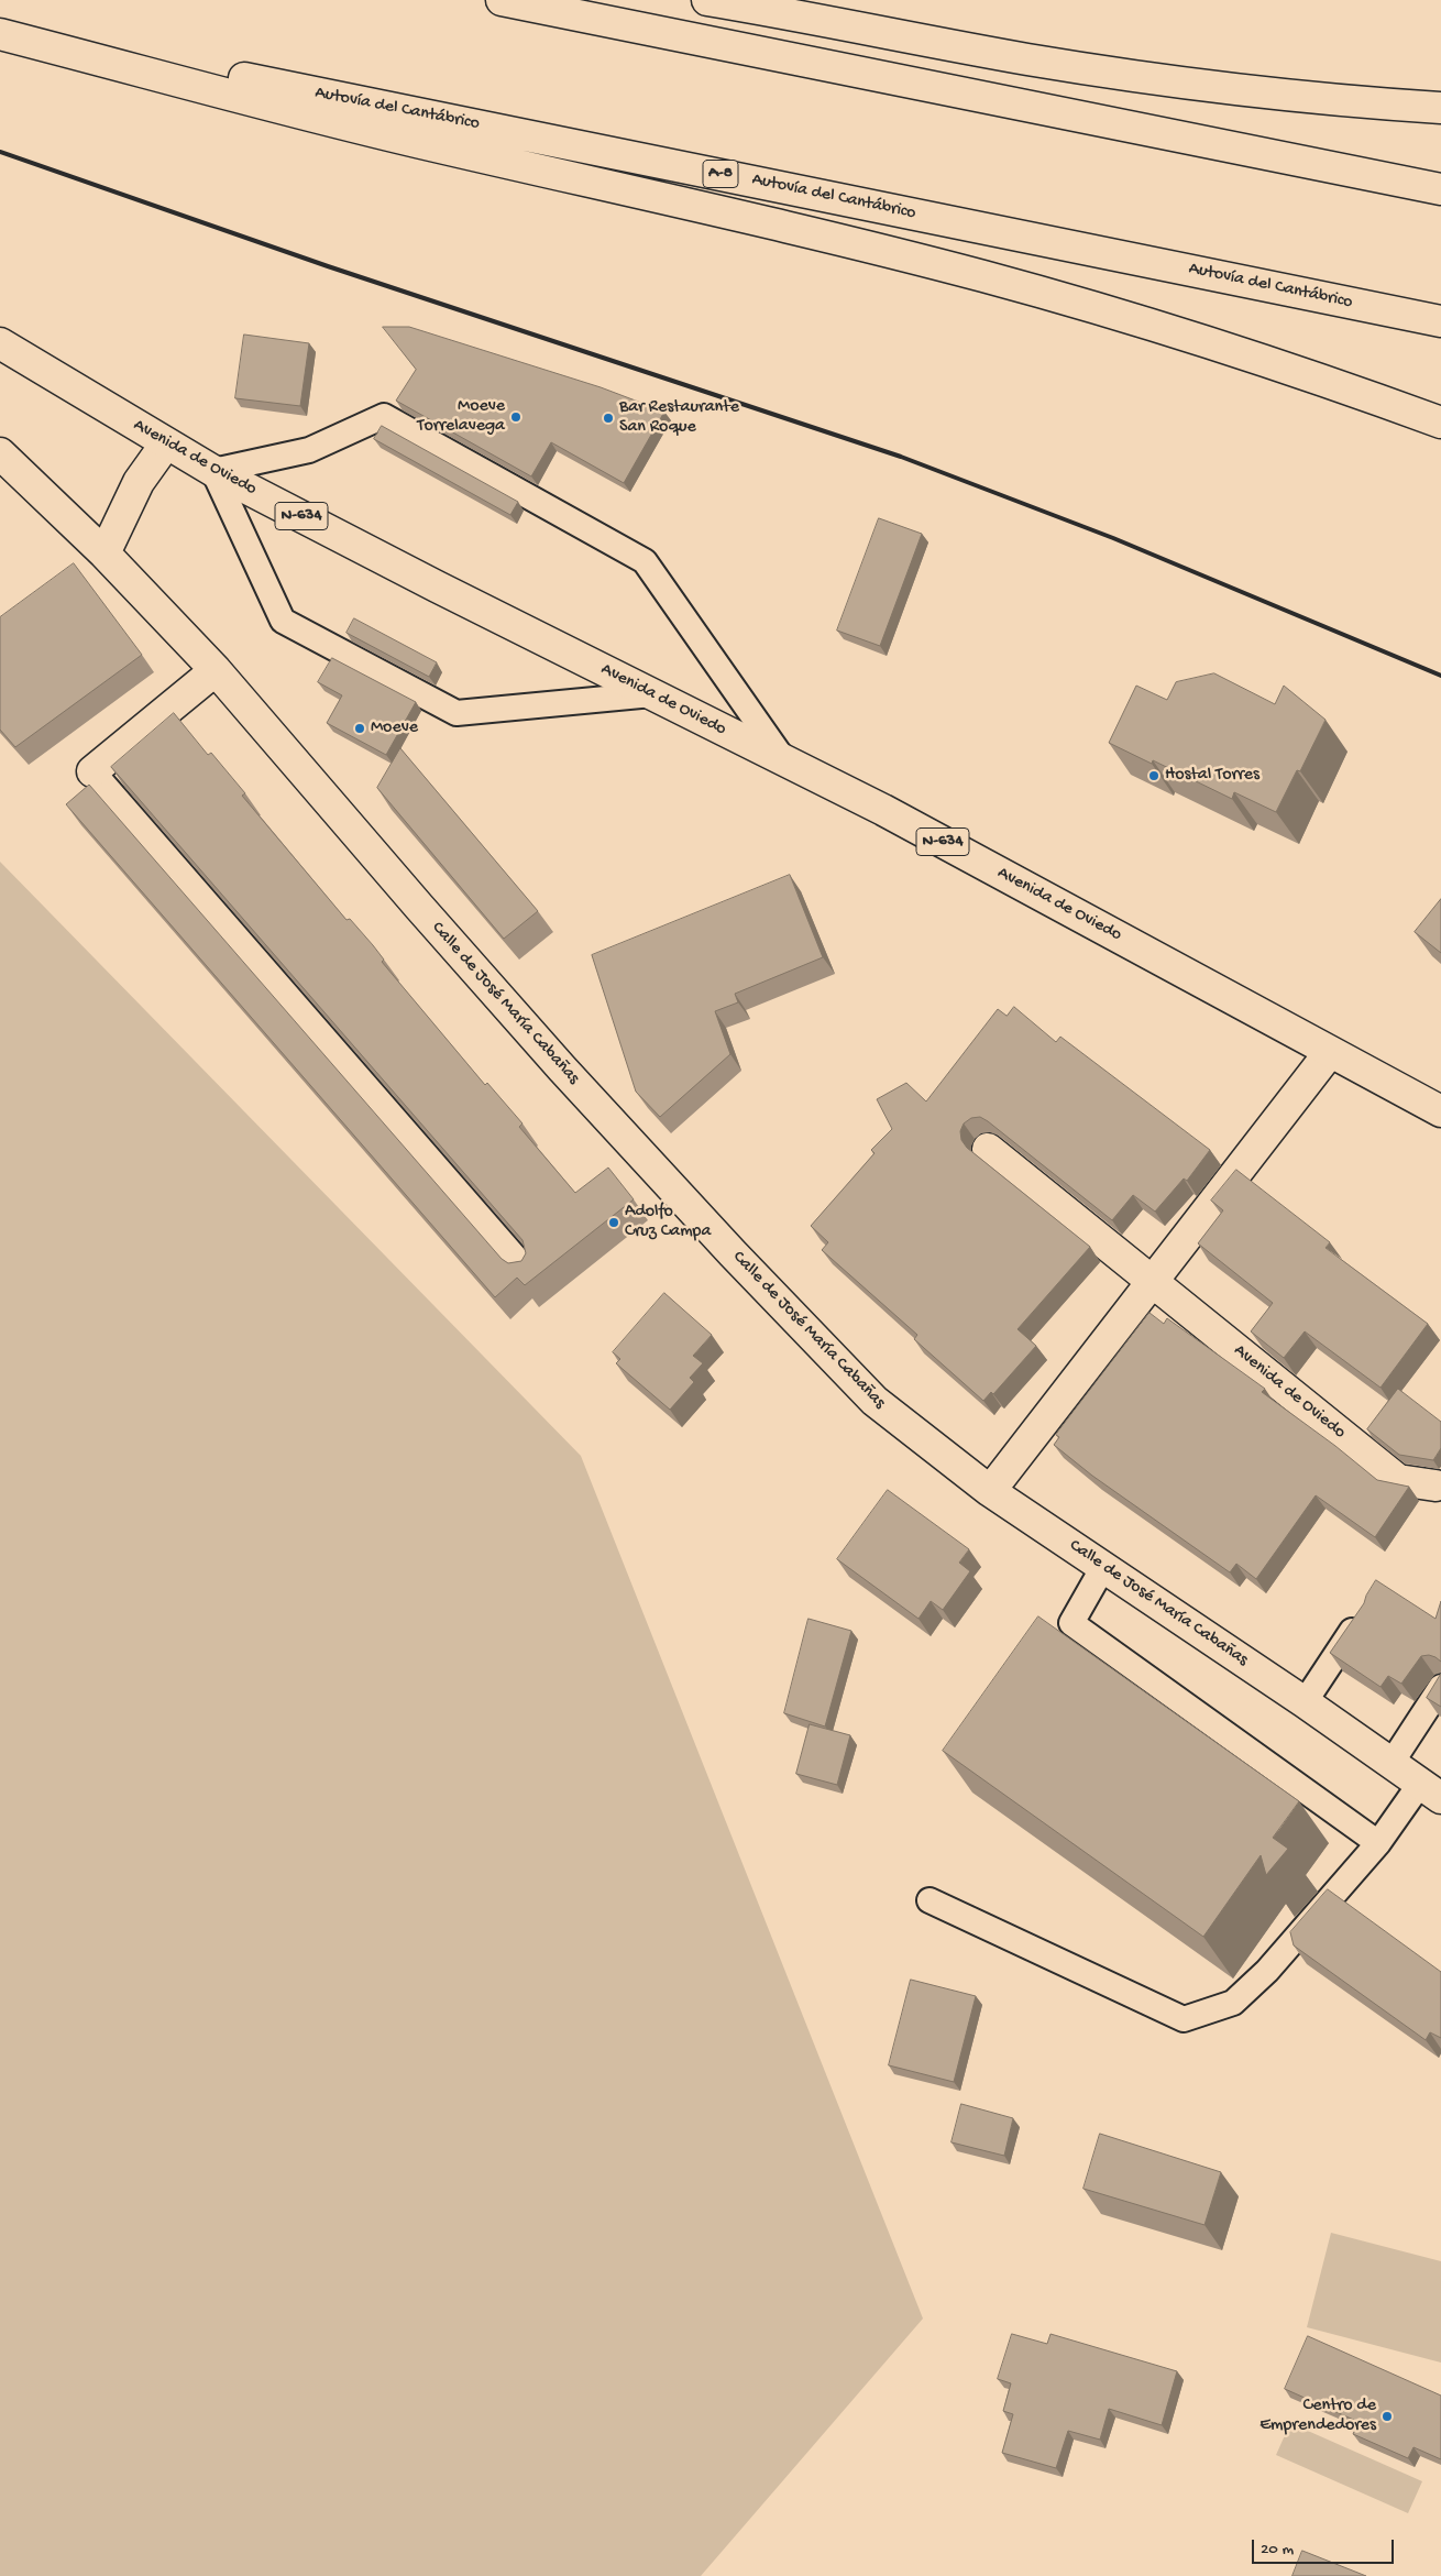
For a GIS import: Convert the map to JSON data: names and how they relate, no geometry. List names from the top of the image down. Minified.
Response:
{"streets":{"main road":["Autovía del Cantábrico","A-8","Avenida de Oviedo","N-634","Calle de José María Cabañas"]},"places":["Moeve Torrelavega","Bar Restaurante San Roque","Moeve","Hostal Torres","Adolfo Cruz Campa","Centro de Emprendedores"],"scale_bar":"20 m"}
